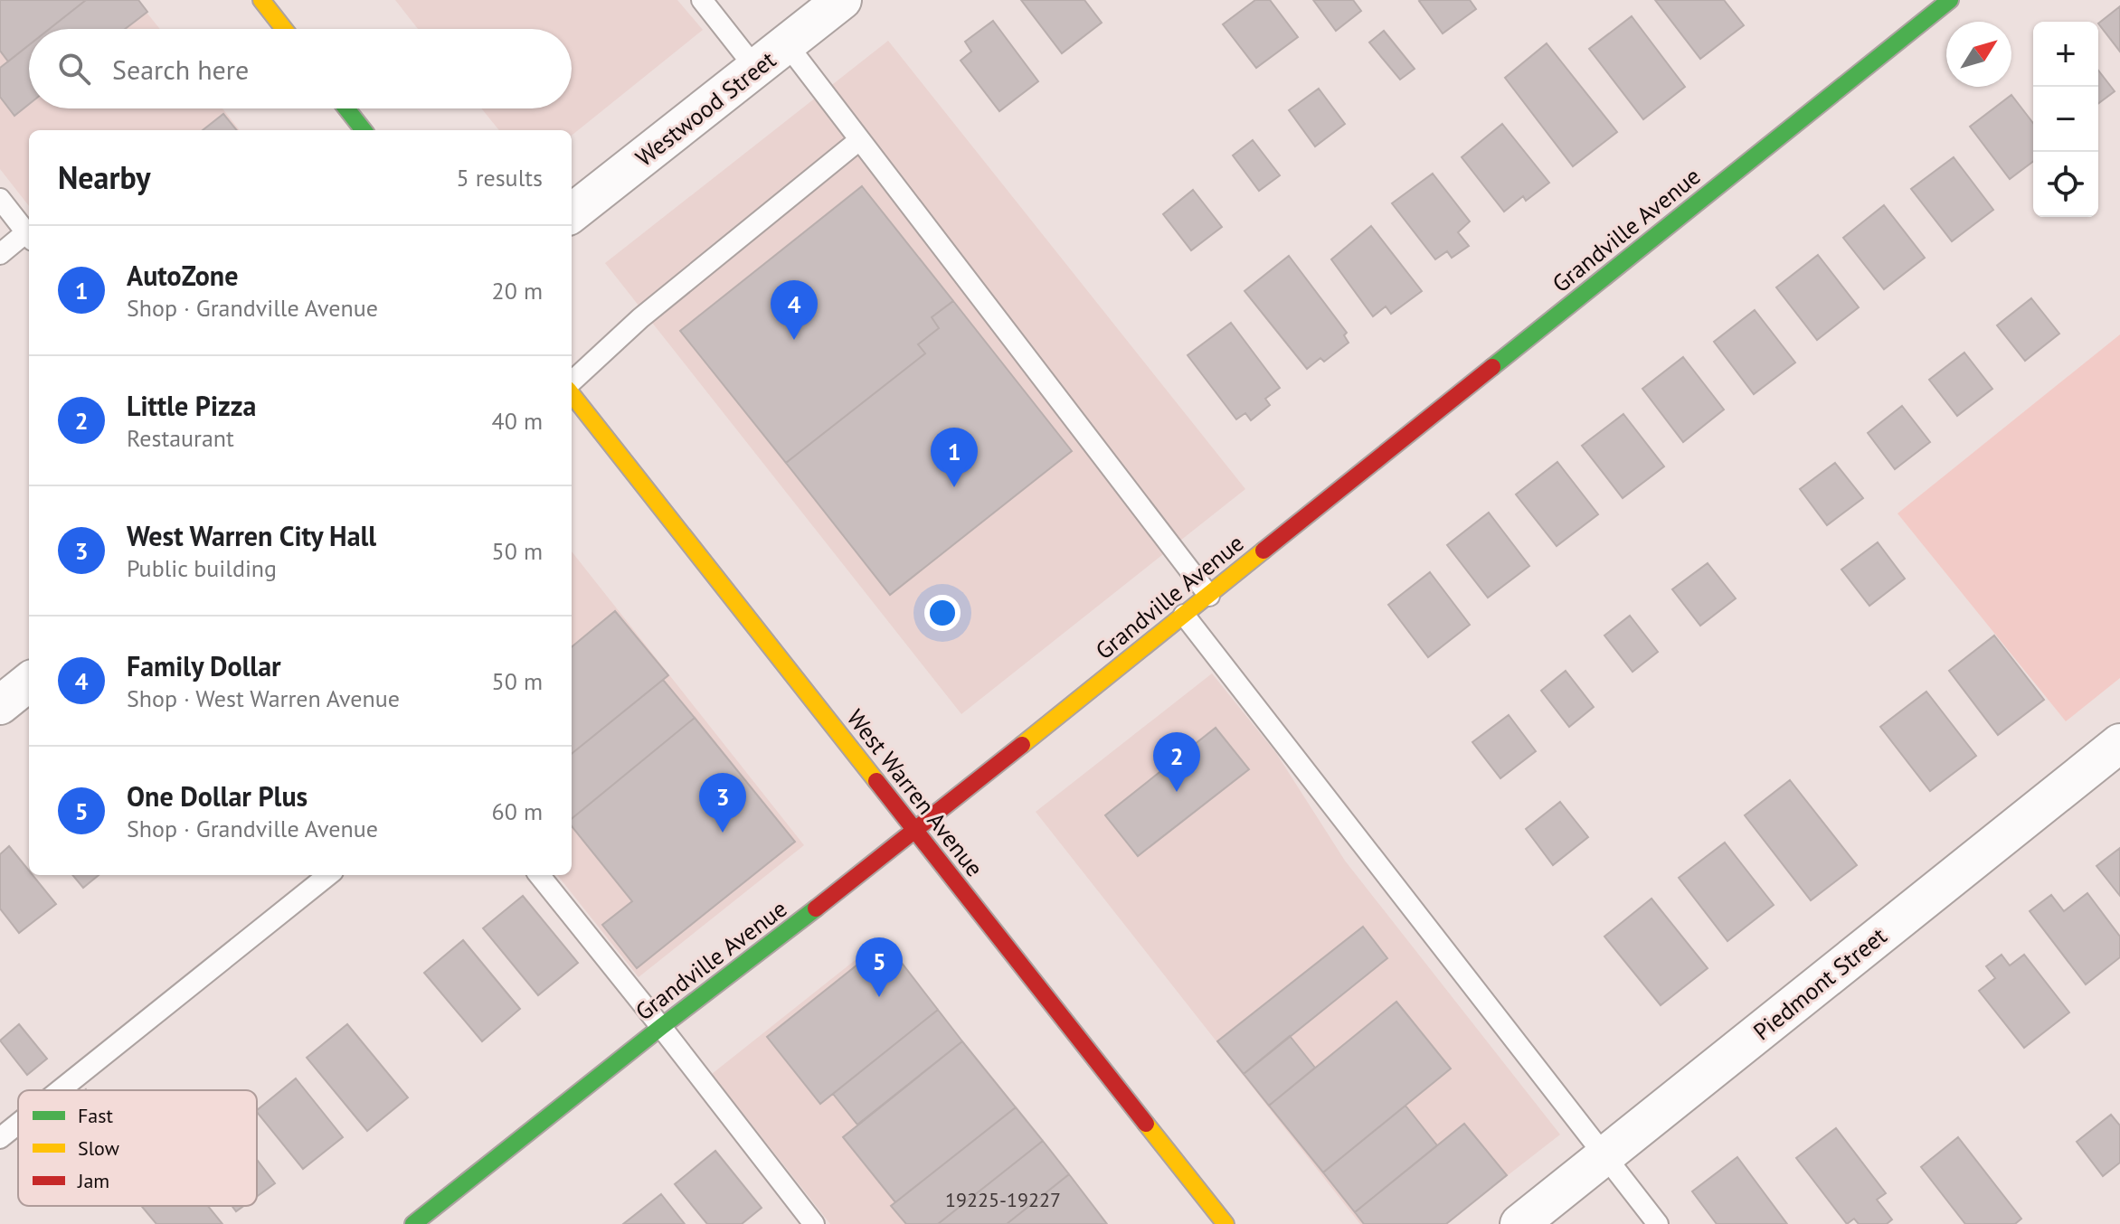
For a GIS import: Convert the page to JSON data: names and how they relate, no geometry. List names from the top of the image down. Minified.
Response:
{"streets":{"street":["Westwood Street","Grandville Avenue","West Warren Avenue","Piedmont Street"]},"crossings":[["Grandville Avenue","West Warren Avenue"]],"house_numbers":["19225-19227"],"legend":["Fast","Slow","Jam"],"north":"top right","page":{"map_buttons":["+","−"],"search":"Search here","heading":["Nearby","5 results"],"list":[{"mark":"1","name":"AutoZone","note":"Shop · Grandville Avenue","value":"20 m"},{"mark":"2","name":"Little Pizza","note":"Restaurant","value":"40 m"},{"mark":"3","name":"West Warren City Hall","note":"Public building","value":"50 m"},{"mark":"4","name":"Family Dollar","note":"Shop · West Warren Avenue","value":"50 m"},{"mark":"5","name":"One Dollar Plus","note":"Shop · Grandville Avenue","value":"60 m"}],"pins":["4","1","2","3","5"]}}
